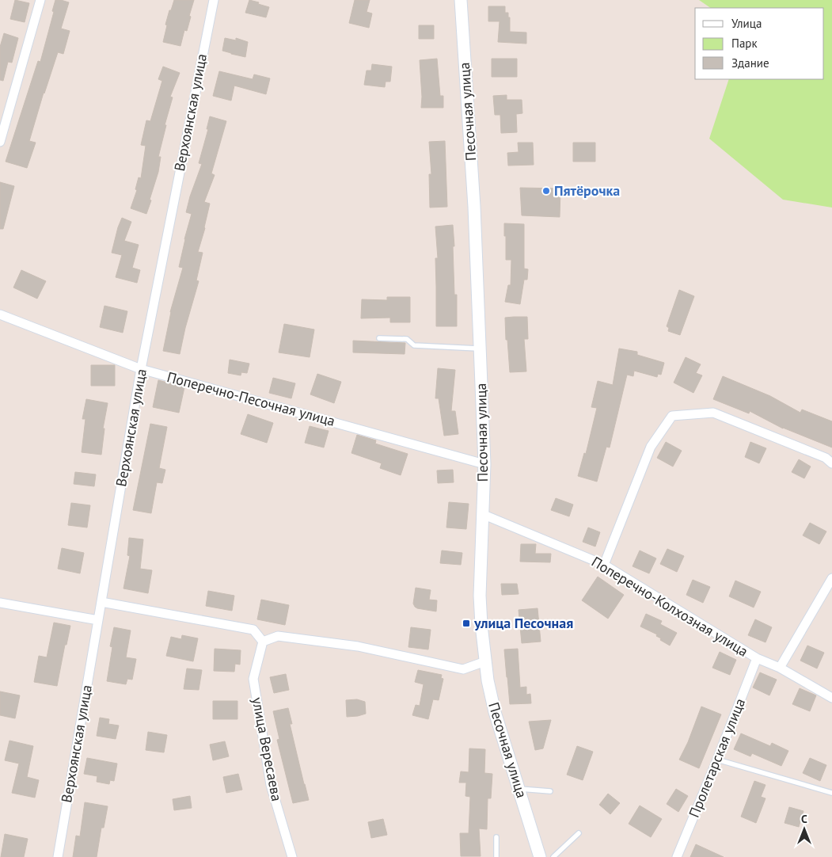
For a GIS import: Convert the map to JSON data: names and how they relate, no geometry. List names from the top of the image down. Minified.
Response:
{"streets":{"main road":["Песочная улица"],"street":["Верхоянская улица","Поперечно-Песочная улица","Поперечно-Колхозная улица","улица Вересаева","Пролетарская улица"]},"crossings":[["Песочная улица","Поперечно-Песочная улица"],["Песочная улица","Поперечно-Колхозная улица"],["Верхоянская улица","Поперечно-Песочная улица"],["Поперечно-Колхозная улица","Пролетарская улица"]],"places":{"other":["Пятёрочка"],"transit":["улица Песочная"]},"legend":["Улица","Парк","Здание"],"north":"top"}
